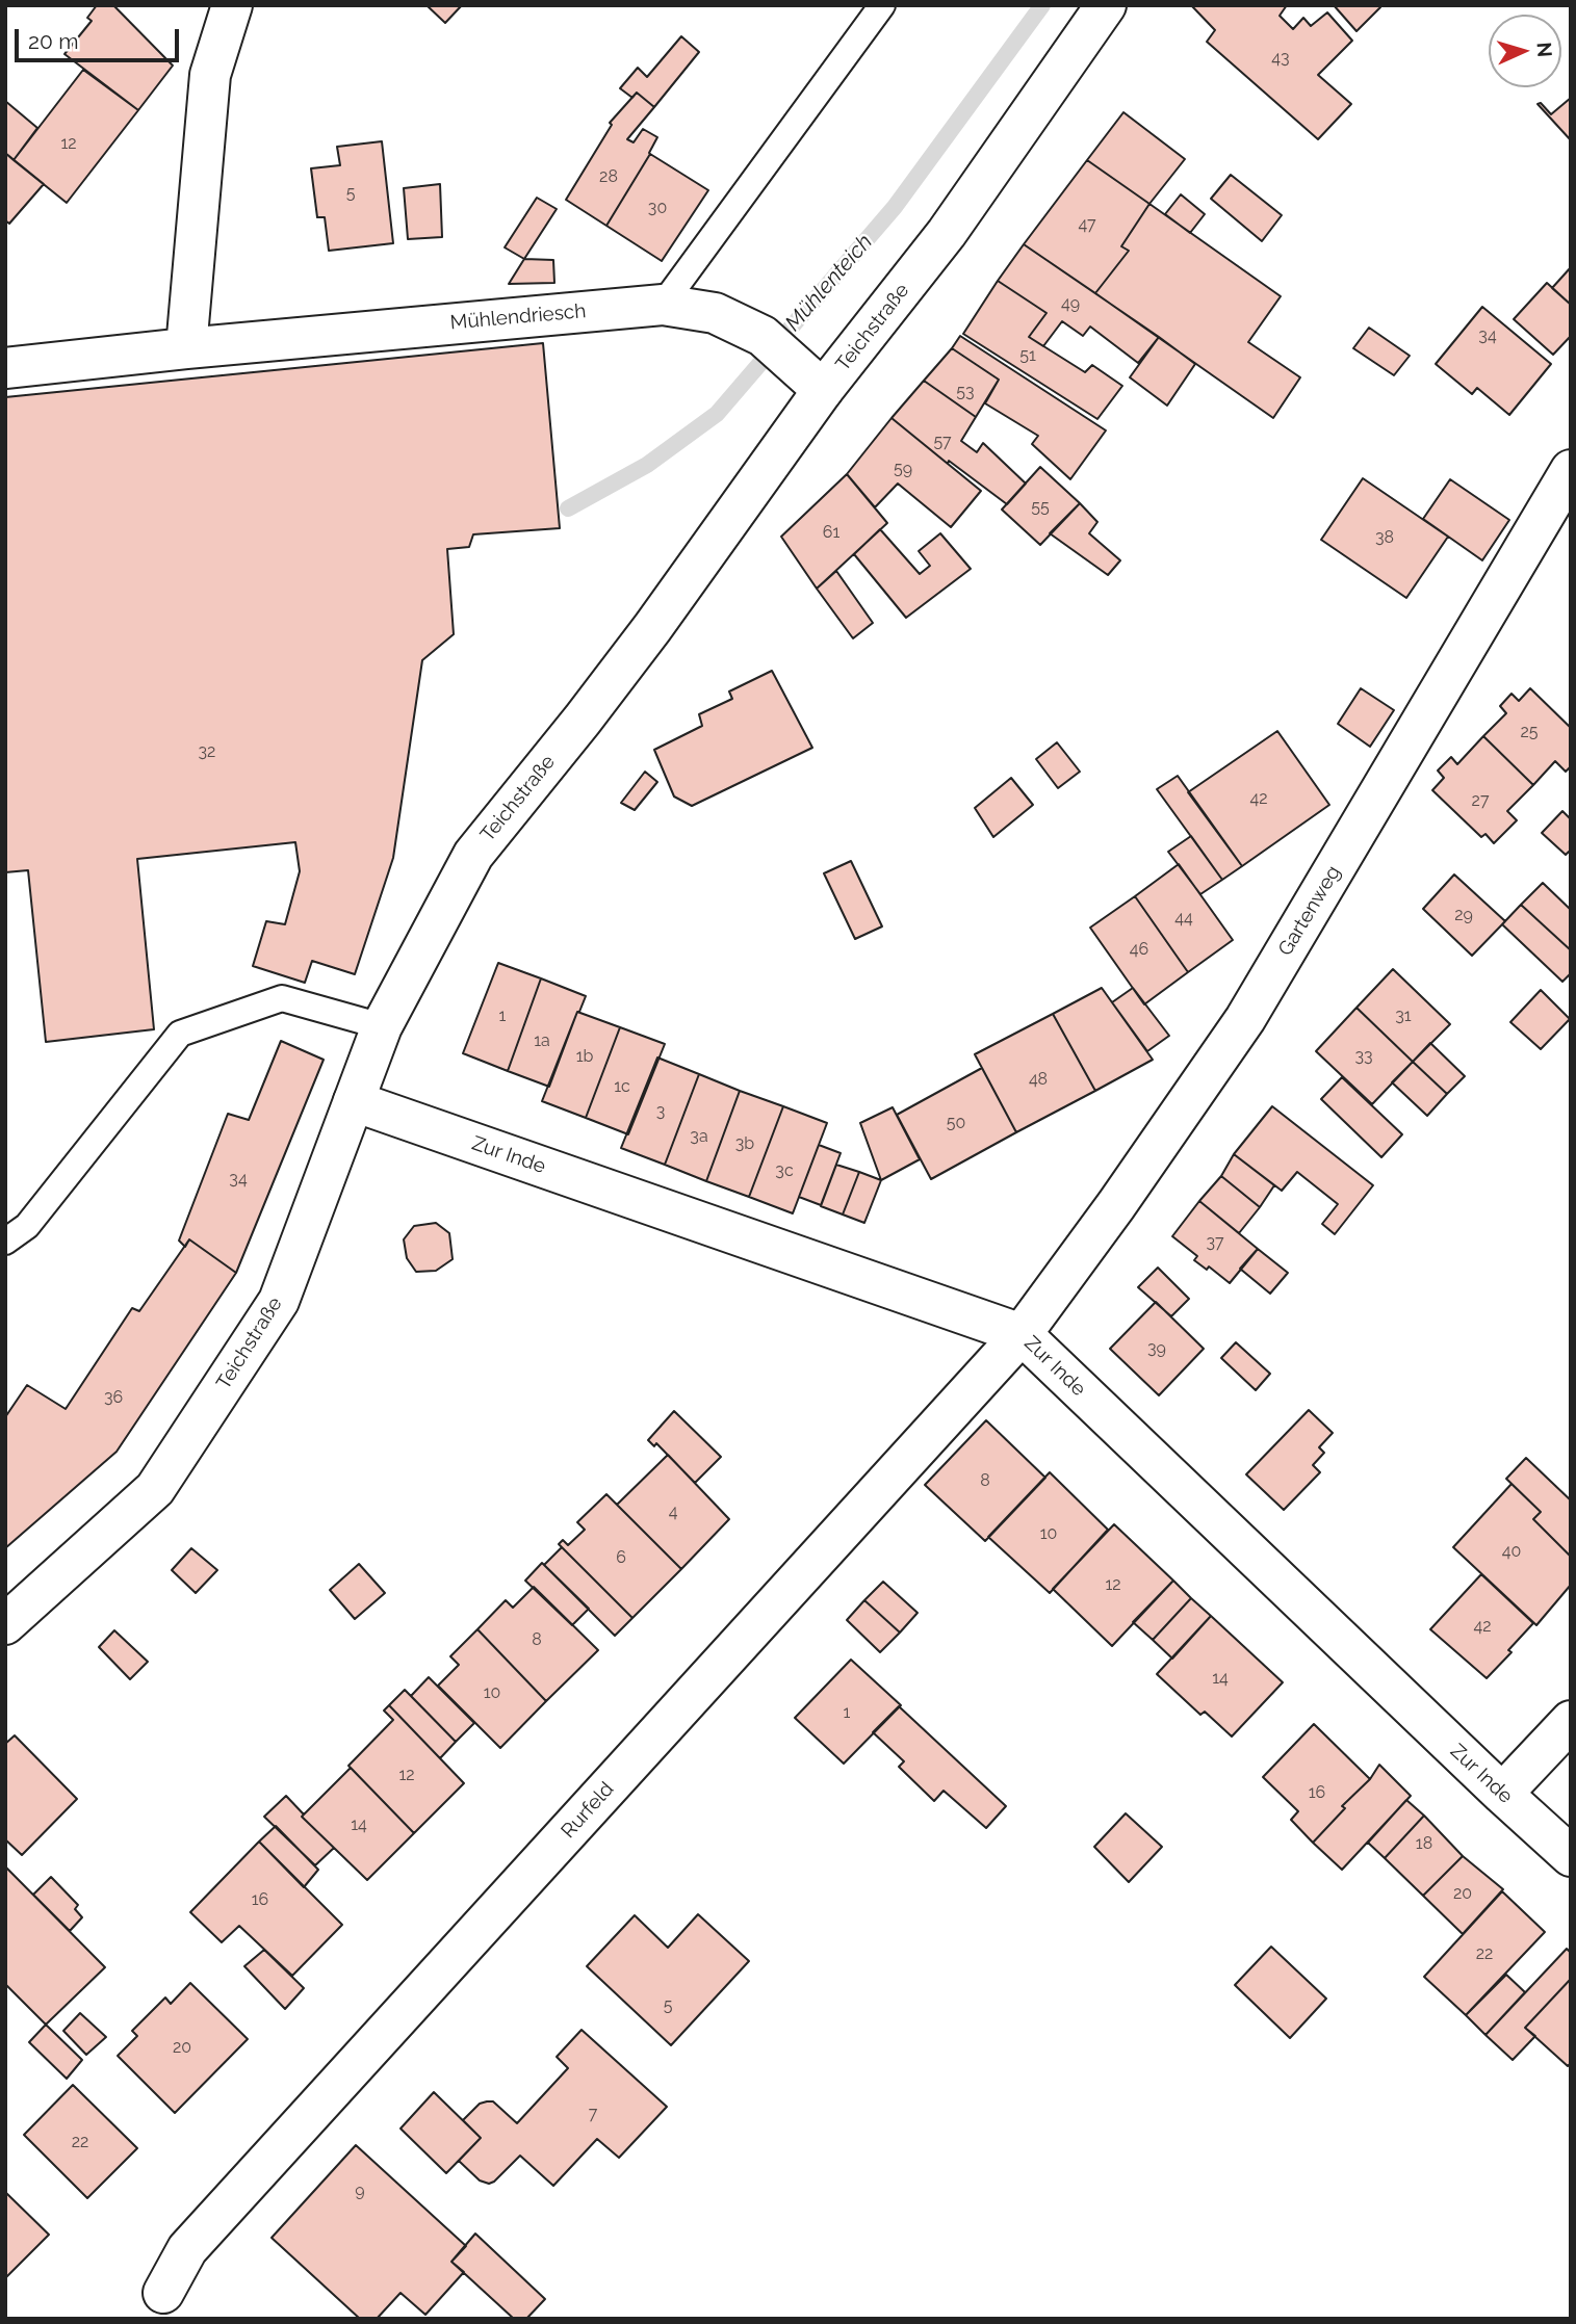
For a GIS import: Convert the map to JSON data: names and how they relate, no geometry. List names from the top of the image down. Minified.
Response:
{"streets":{"street":["Mühlendriesch","Teichstraße","Gartenweg","Zur Inde","Rurfeld"]},"crossings":[["Mühlendriesch","Teichstraße"],["Teichstraße","Zur Inde"],["Gartenweg","Zur Inde"],["Gartenweg","Rurfeld"],["Zur Inde","Rurfeld"]],"water":["Mühlenteich"],"house_numbers":["43","12","28","5","30","47","49","34","51","53","57","59","55","61","38","25","32","42","27","29","44","46","1","31","1a","1b","33","48","1c","3","50","3a","3b","3c","34","37","39","36","8","4","10","40","6","12","42","8","14","10","1","12","16","14","18","20","16","22","5","20","7","22","9"],"scale_bar":"20 m","north":"right"}
